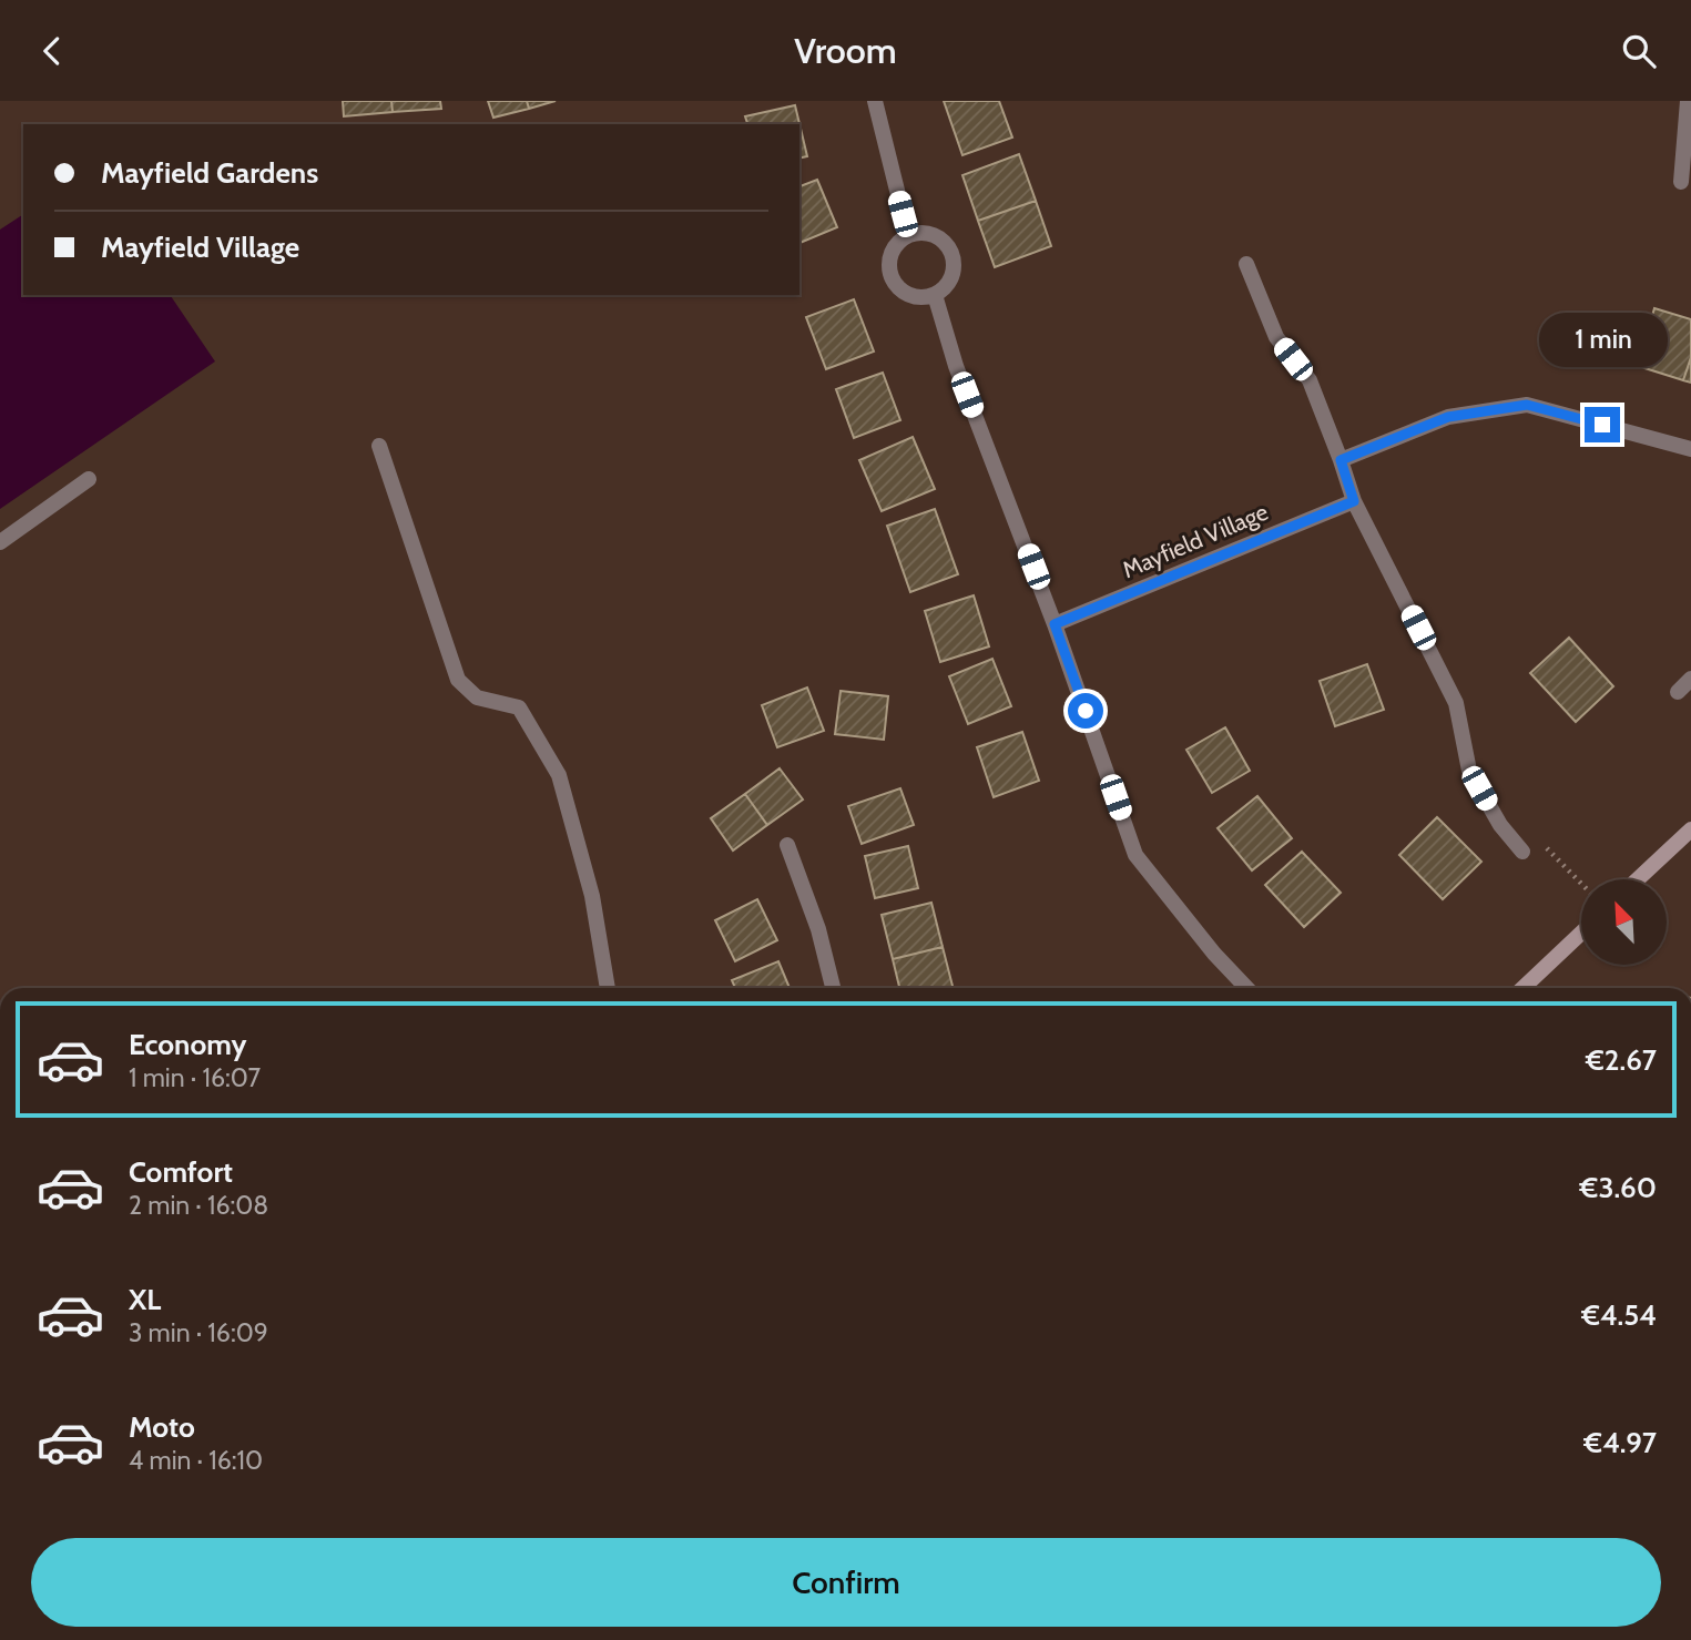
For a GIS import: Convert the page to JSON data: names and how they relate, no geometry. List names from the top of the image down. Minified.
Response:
{"streets":{"street":["Mayfield Village"]},"north":"top left","page":{"header":"Vroom","banner":["Mayfield Gardens","Mayfield Village"],"bubble":"1 min","list":[{"name":"Economy","note":"1 min · 16:07","value":"€2.67"},{"name":"Comfort","note":"2 min · 16:08","value":"€3.60"},{"name":"XL","note":"3 min · 16:09","value":"€4.54"},{"name":"Moto","note":"4 min · 16:10","value":"€4.97"}],"buttons":"Confirm"}}
